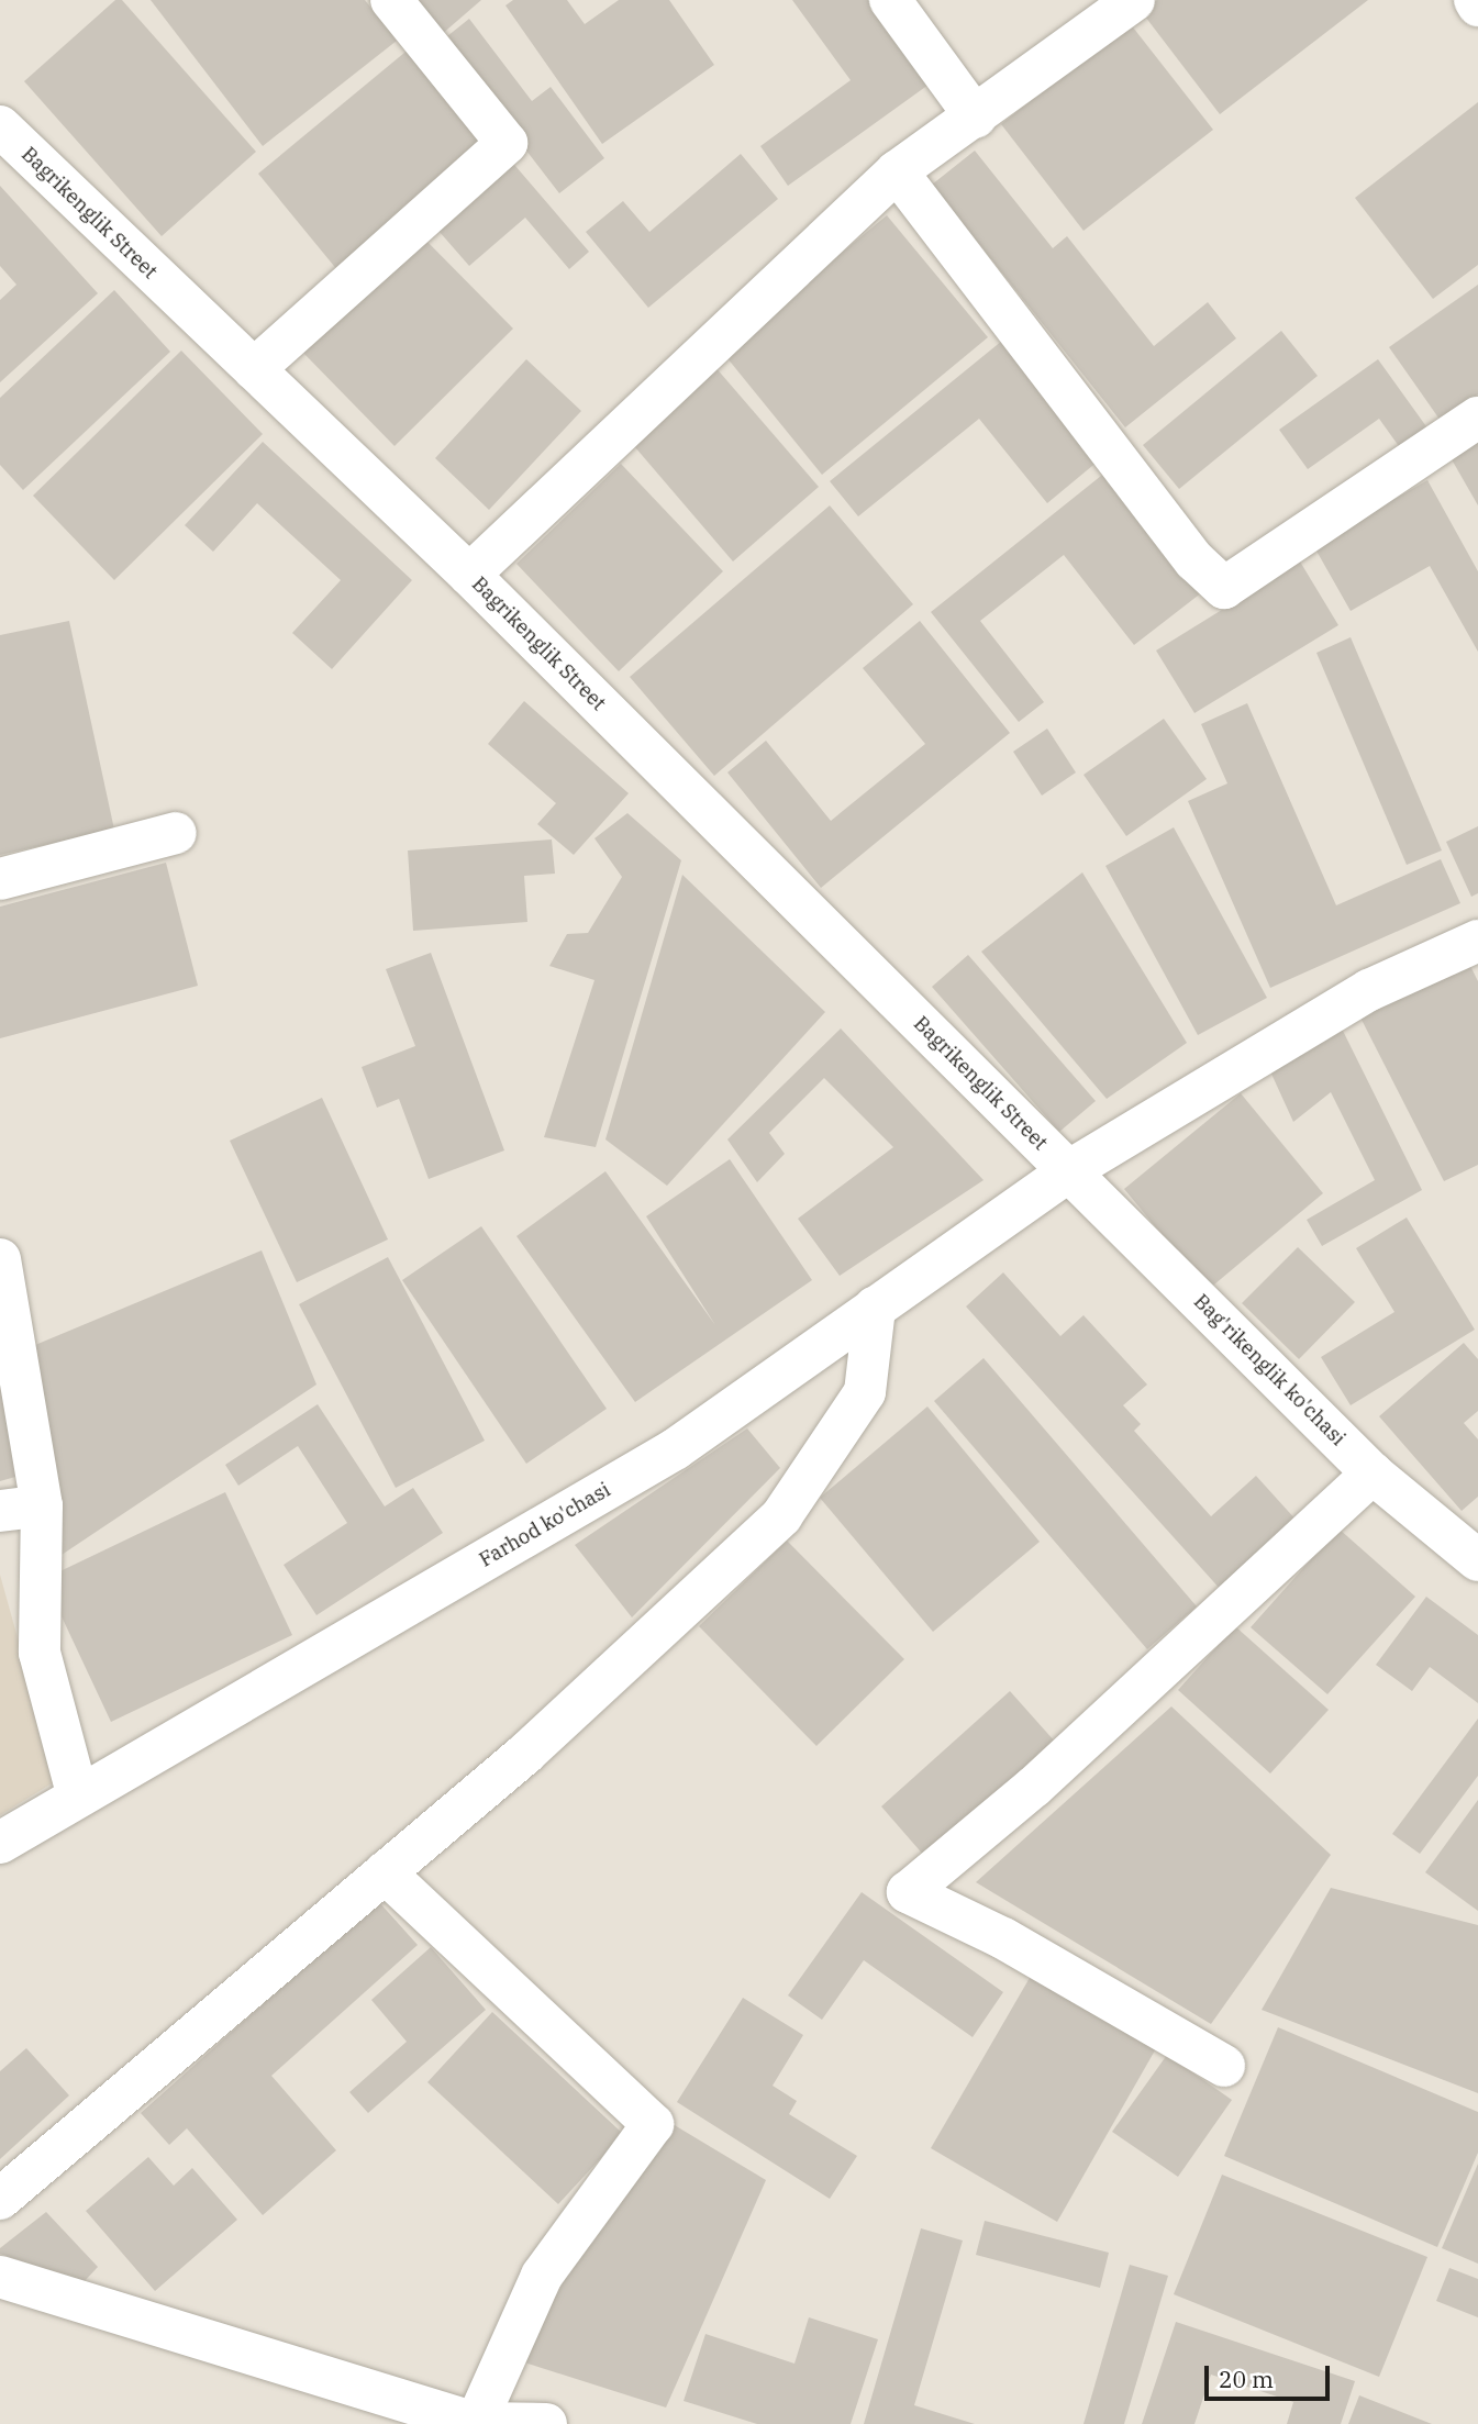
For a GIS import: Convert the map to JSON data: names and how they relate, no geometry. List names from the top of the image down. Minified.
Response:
{"streets":{"street":["Bagrikenglik Street","Bag'rikenglik ko'chasi","Farhod ko'chasi"]},"crossings":[["Bagrikenglik Street","Bag'rikenglik ko'chasi"],["Bagrikenglik Street","Farhod ko'chasi"],["Bag'rikenglik ko'chasi","Farhod ko'chasi"]],"scale_bar":"20 m"}
